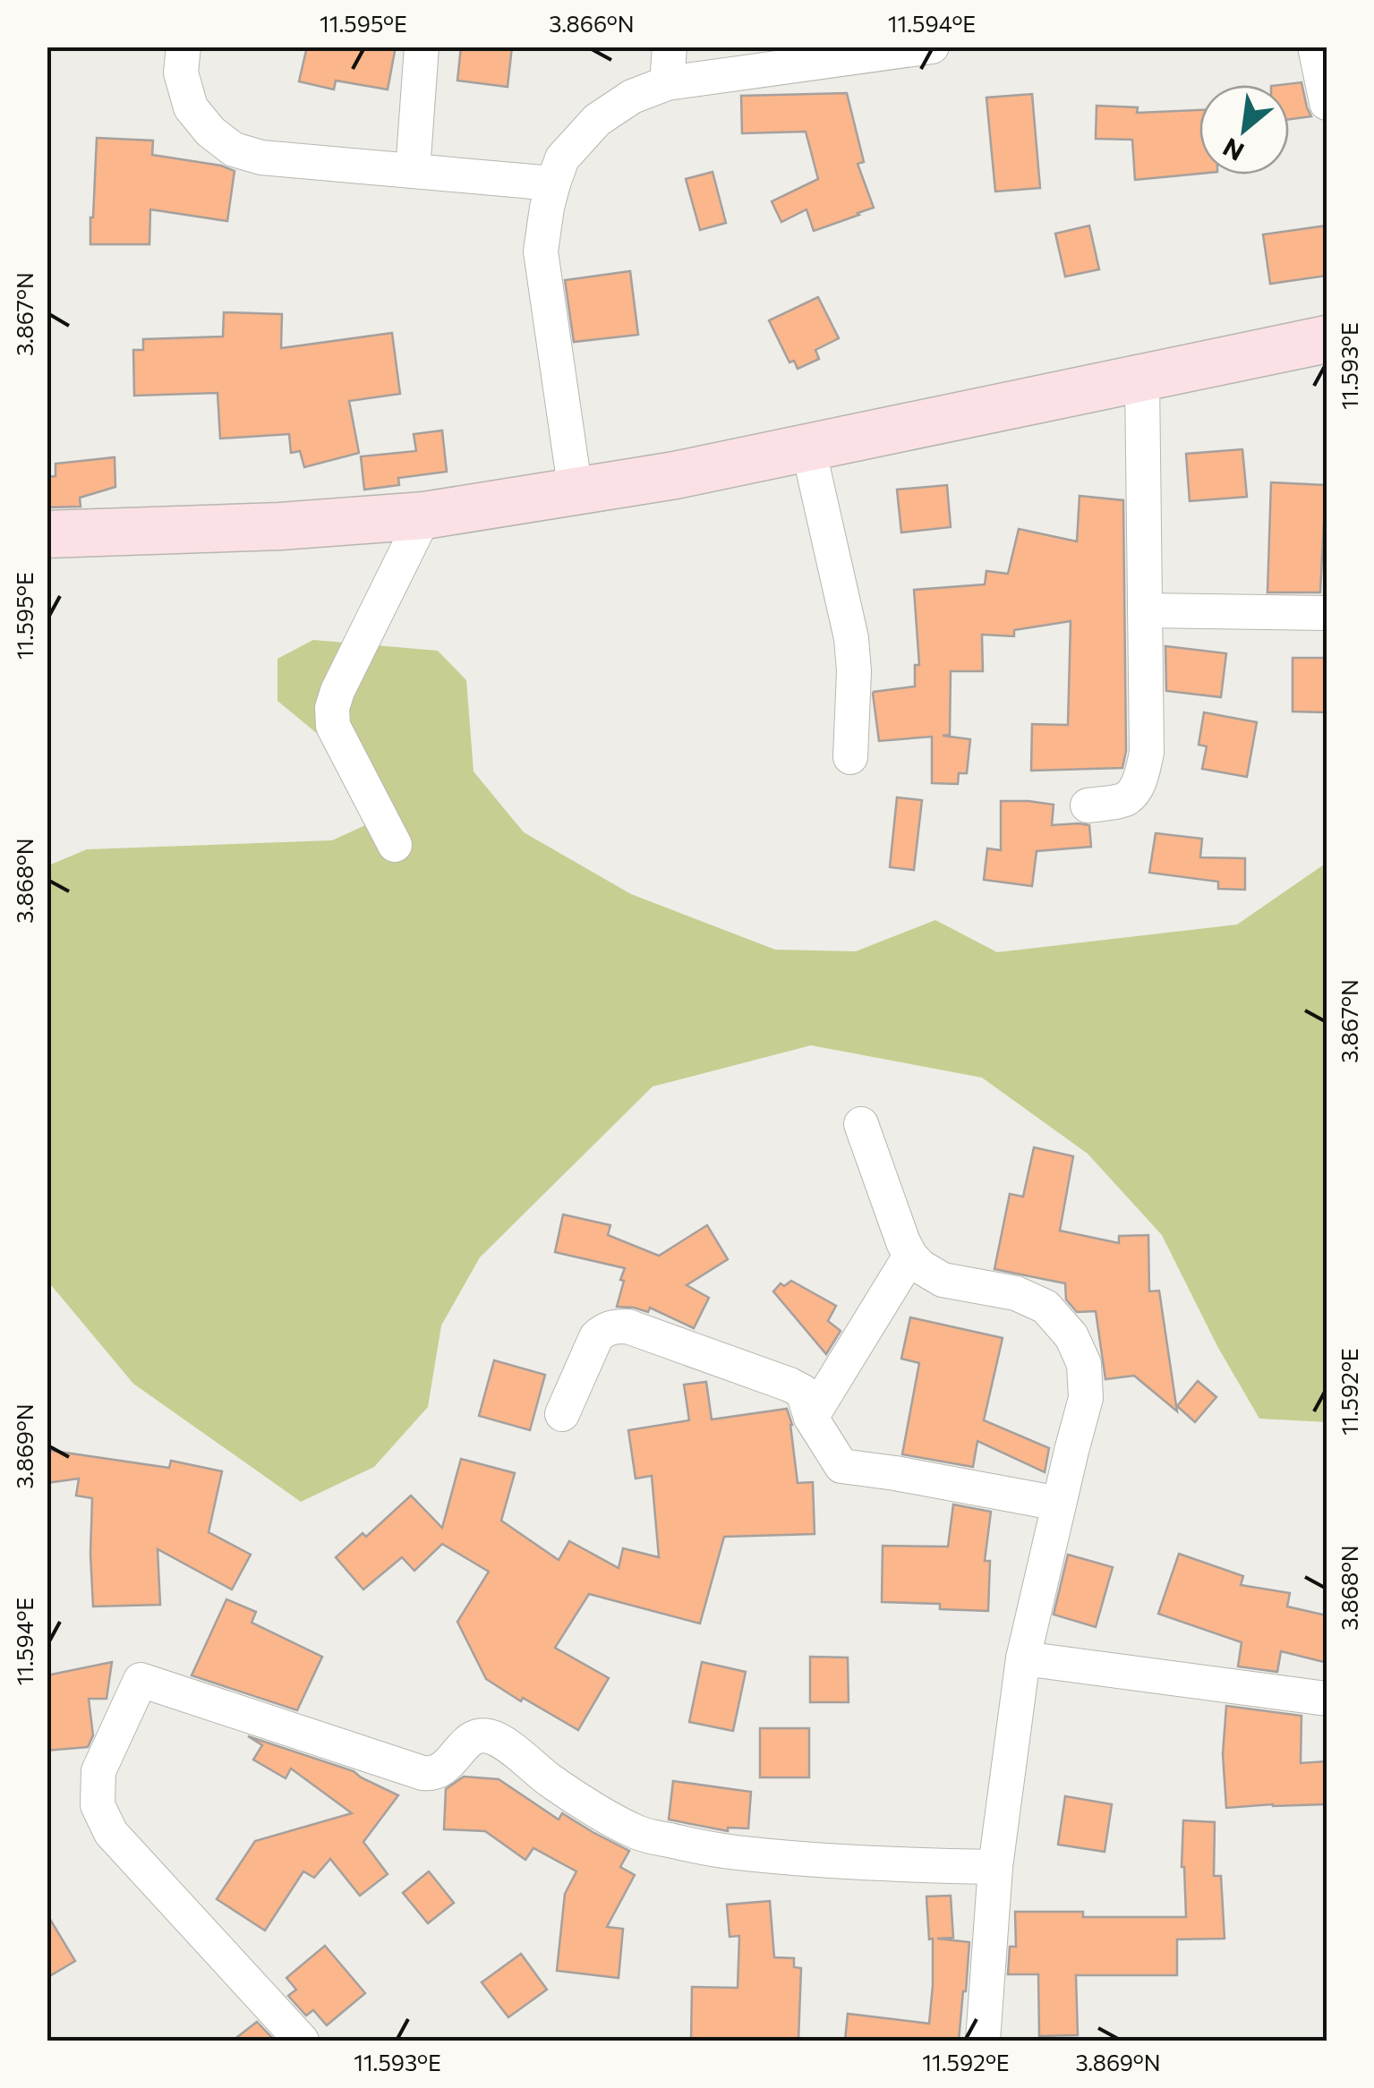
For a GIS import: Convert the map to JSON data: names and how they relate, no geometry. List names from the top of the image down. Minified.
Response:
{"north":"bottom left","coordinates":["11.595°E","3.866°N","11.594°E","3.867°N","11.593°E","3.868°N","11.592°E","3.869°N"]}
